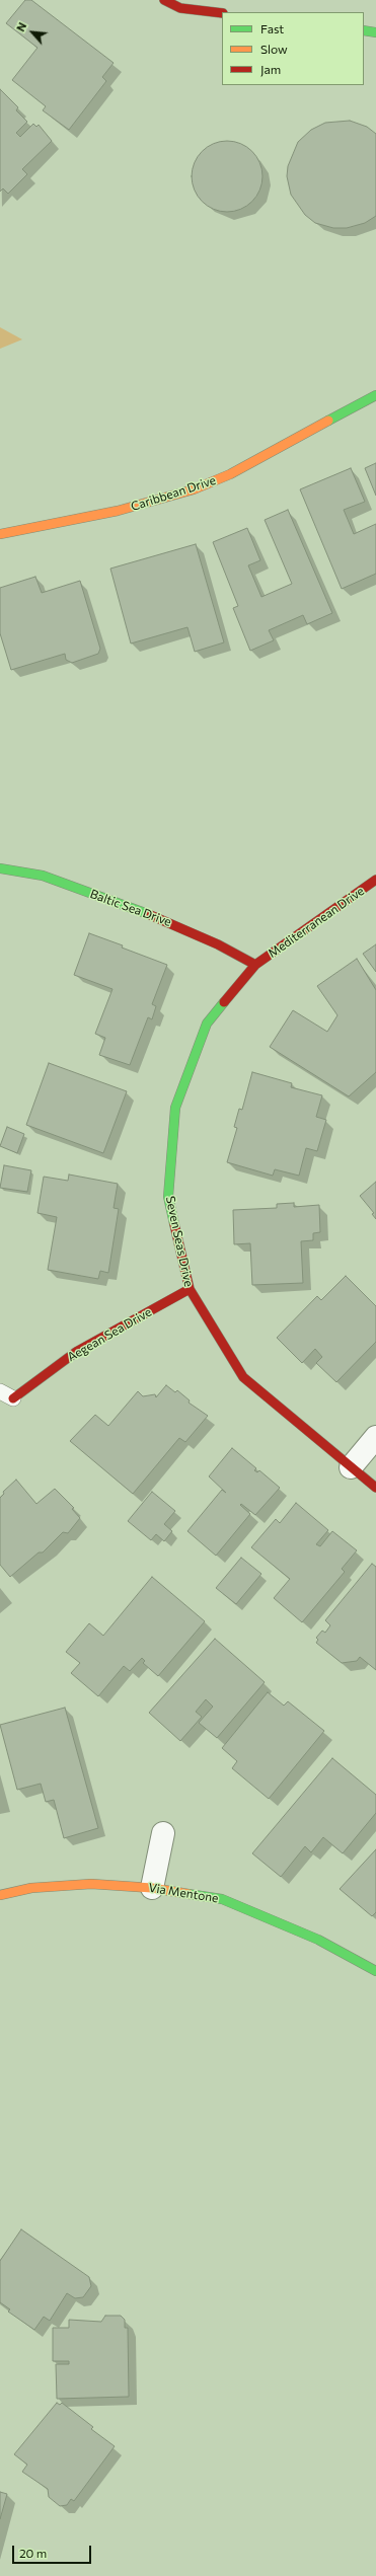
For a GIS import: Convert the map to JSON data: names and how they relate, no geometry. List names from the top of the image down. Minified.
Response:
{"streets":{"street":["Caribbean Drive","Baltic Sea Drive","Mediterranean Drive","Seven Seas Drive","Aegean Sea Drive","Via Mentone"]},"crossings":[["Baltic Sea Drive","Mediterranean Drive"],["Baltic Sea Drive","Seven Seas Drive"],["Mediterranean Drive","Seven Seas Drive"],["Seven Seas Drive","Aegean Sea Drive"]],"legend":["Fast","Slow","Jam"],"scale_bar":"20 m","north":"top left"}
